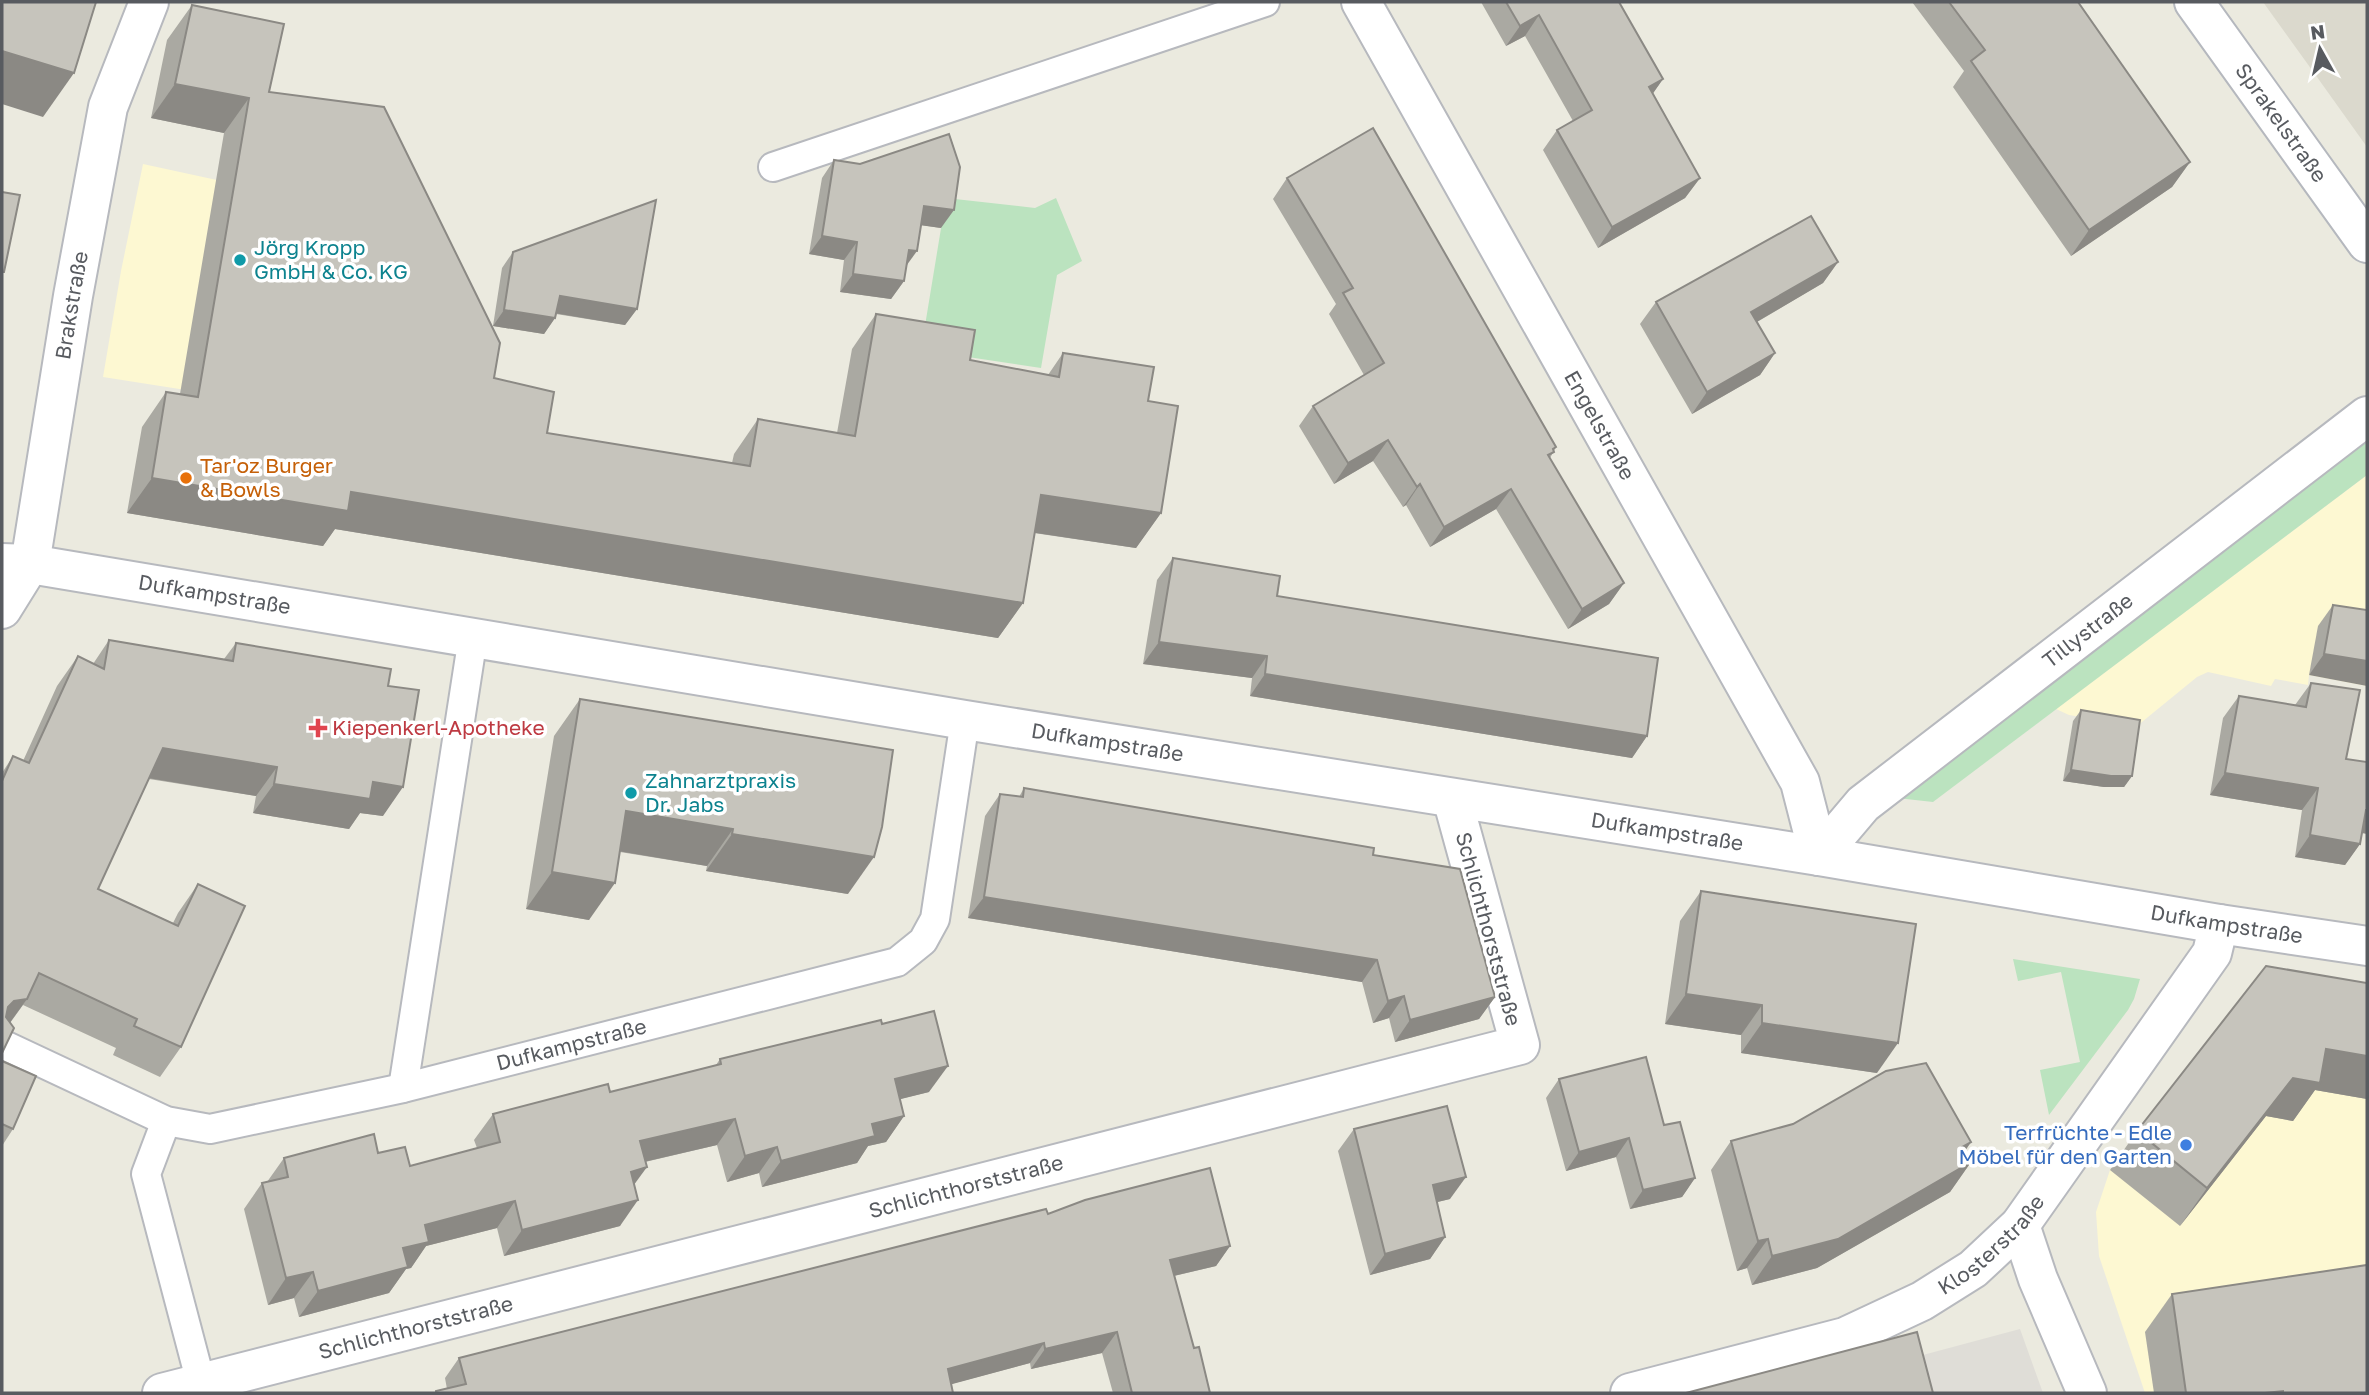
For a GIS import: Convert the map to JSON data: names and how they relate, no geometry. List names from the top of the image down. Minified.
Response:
{"streets":{"street":["Sprakelstraße","Brakstraße","Engelstraße","Dufkampstraße","Tillystraße","Schlichthorststraße","Klosterstraße"]},"crossings":[["Brakstraße","Dufkampstraße"],["Engelstraße","Dufkampstraße"],["Engelstraße","Tillystraße"],["Dufkampstraße","Tillystraße"],["Dufkampstraße","Schlichthorststraße"],["Dufkampstraße","Klosterstraße"]],"places":{"other":["Jörg Kropp GmbH & Co. KG","Tar'oz Burger & Bowls","Zahnarztpraxis Dr. Jabs","Terfrüchte - Edle Möbel für den Garten"],"health":["Kiepenkerl-Apotheke"]},"north":"top"}
